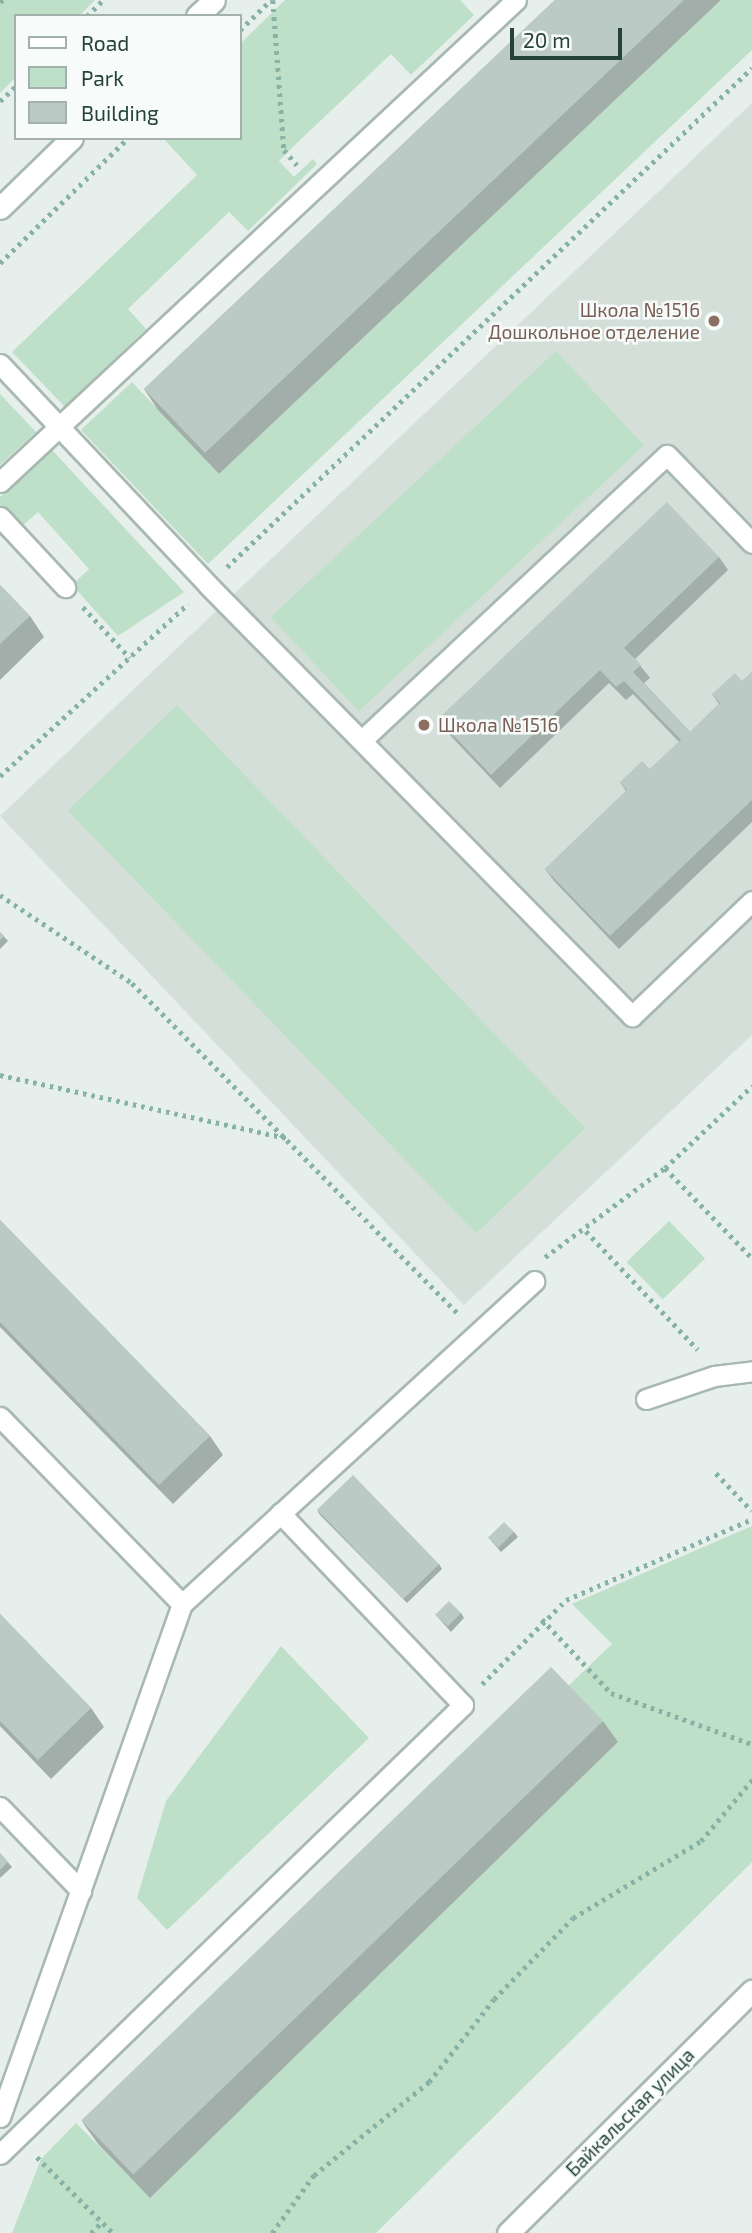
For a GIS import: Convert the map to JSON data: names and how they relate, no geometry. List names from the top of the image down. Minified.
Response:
{"streets":{"street":["Байкальская улица"]},"places":["Школа №1516 Дошкольное отделение","Школа №1516"],"legend":["Road","Park","Building"],"scale_bar":"20 m"}
